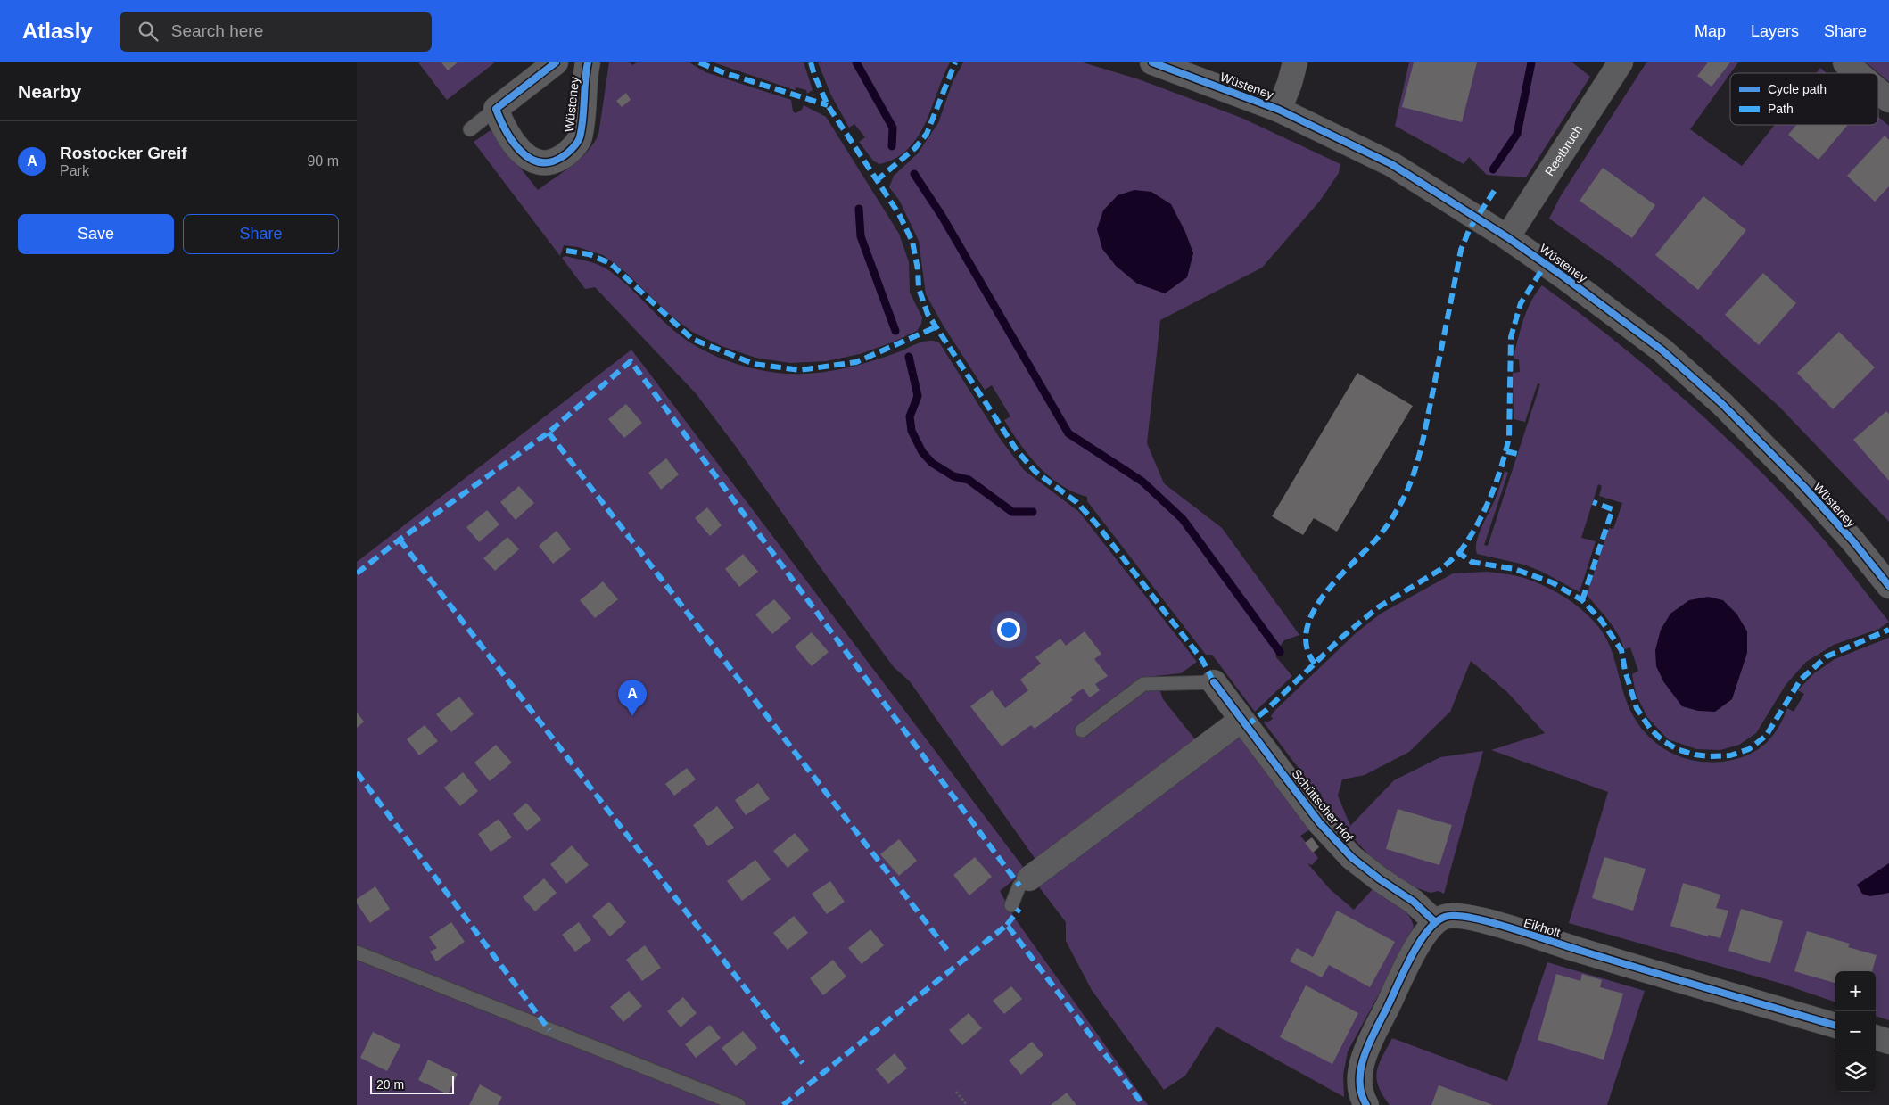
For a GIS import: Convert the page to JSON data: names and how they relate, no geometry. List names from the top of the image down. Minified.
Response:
{"streets":{"street":["Wüsteney","Reetbruch","Schüttscher Hof","Eikholt"]},"crossings":[["Wüsteney","Reetbruch"],["Schüttscher Hof","Eikholt"]],"legend":["Cycle path","Path"],"scale_bar":"20 m","page":{"header":"Atlasly","search":"Search here","nav":["Map","Layers","Share"],"heading":"Nearby","list":[{"mark":"A","name":"Rostocker Greif","note":"Park","value":"90 m"}],"buttons":["Save","Share"],"pins":"A","map_buttons":["+","−"],"scale":"20 m"}}
